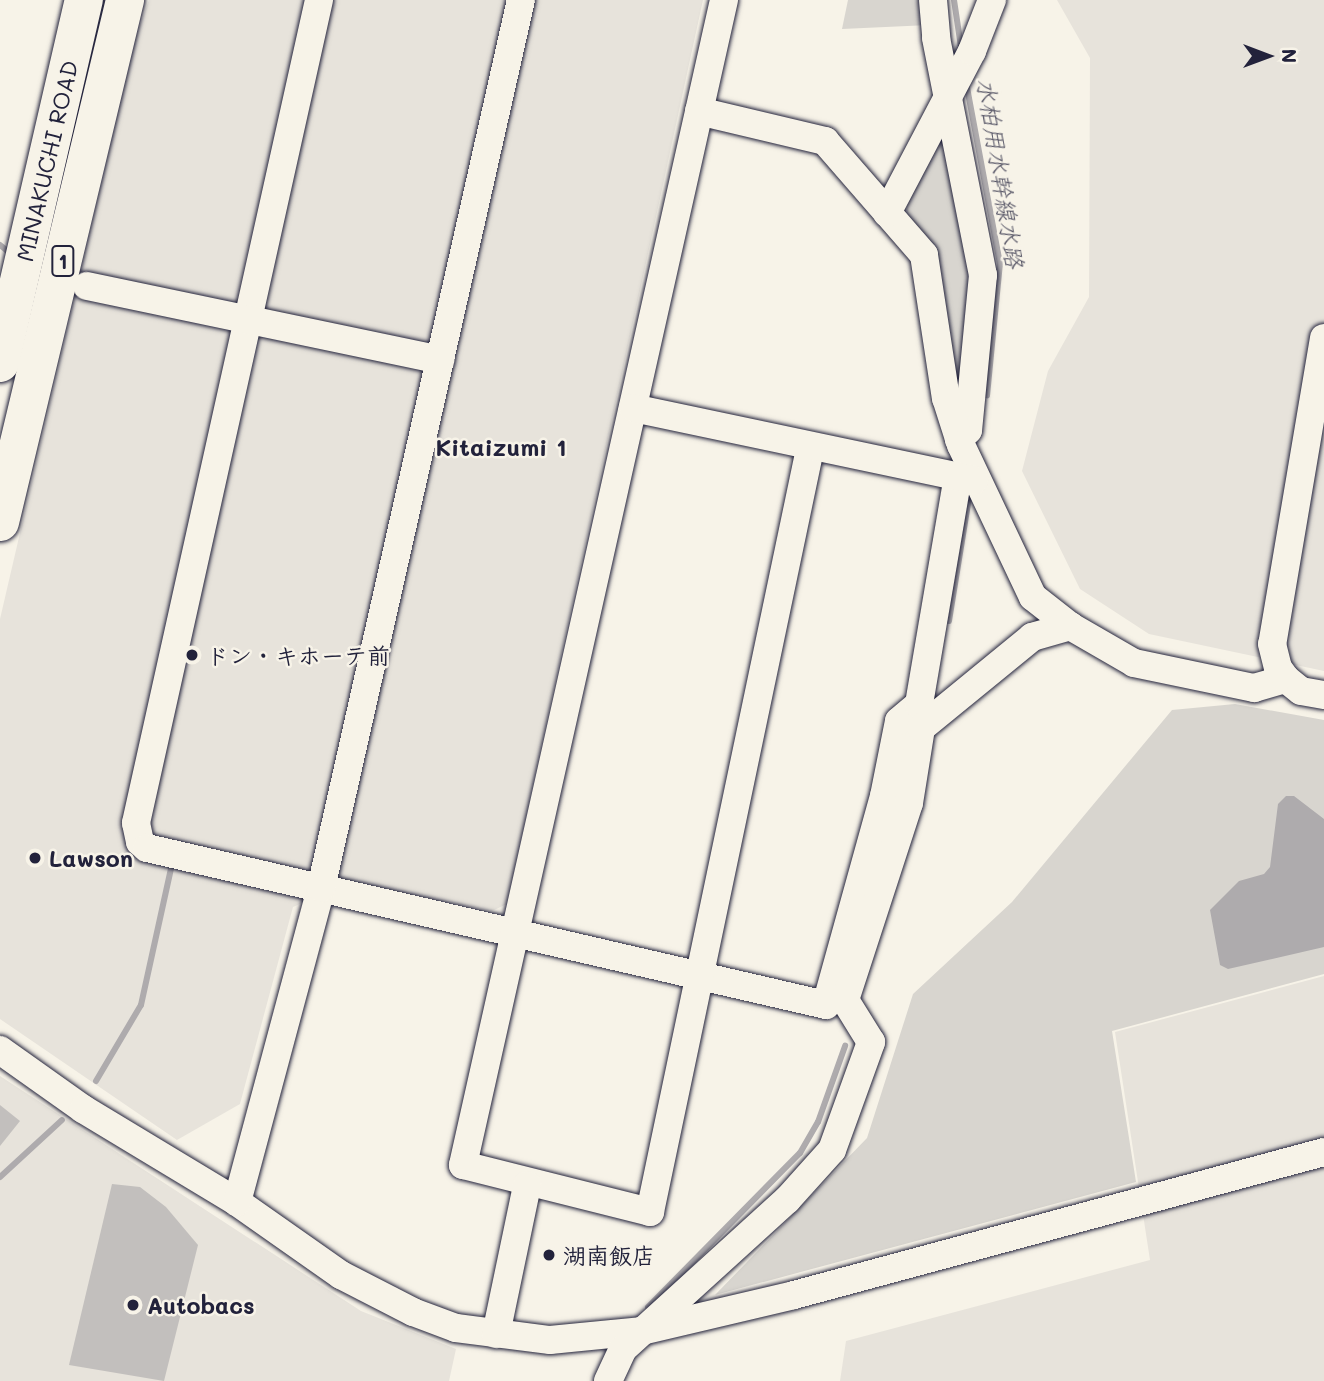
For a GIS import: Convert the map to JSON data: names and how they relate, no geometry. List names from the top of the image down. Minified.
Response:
{"streets":{"highway":["MINAKUCHI ROAD","1"]},"districts":["Kitaizumi 1"],"water":["水柏用水幹線水路"],"places":["ドン・キホーテ前","Lawson","湖南飯店","Autobacs"],"north":"right"}
